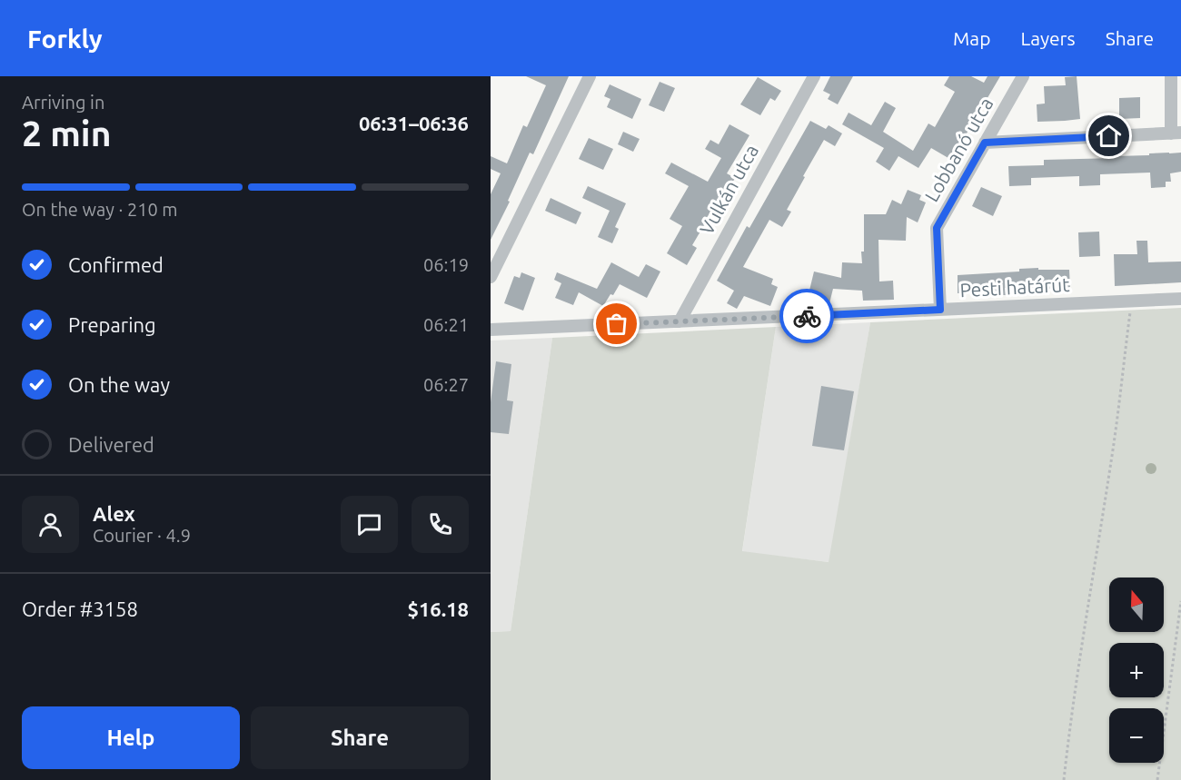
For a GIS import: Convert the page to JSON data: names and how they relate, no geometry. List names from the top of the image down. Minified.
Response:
{"streets":{"street":["Lobbanó utca","Vulkán utca","Pesti határút"]},"crossings":[["Lobbanó utca","Pesti határút"],["Vulkán utca","Pesti határút"]],"north":"top","page":{"header":"Forkly","nav":["Map","Layers","Share"],"heading":["2 min","Arriving in","06:31–06:36"],"panel":["Alex","Courier · 4.9","Order #3158","$16.18"],"bar":"On the way · 210 m","list":[["Confirmed","06:19"],["Preparing","06:21"],["On the way","06:27"],"Delivered"],"map_buttons":["+","−"],"buttons":["Help","Share"]}}
